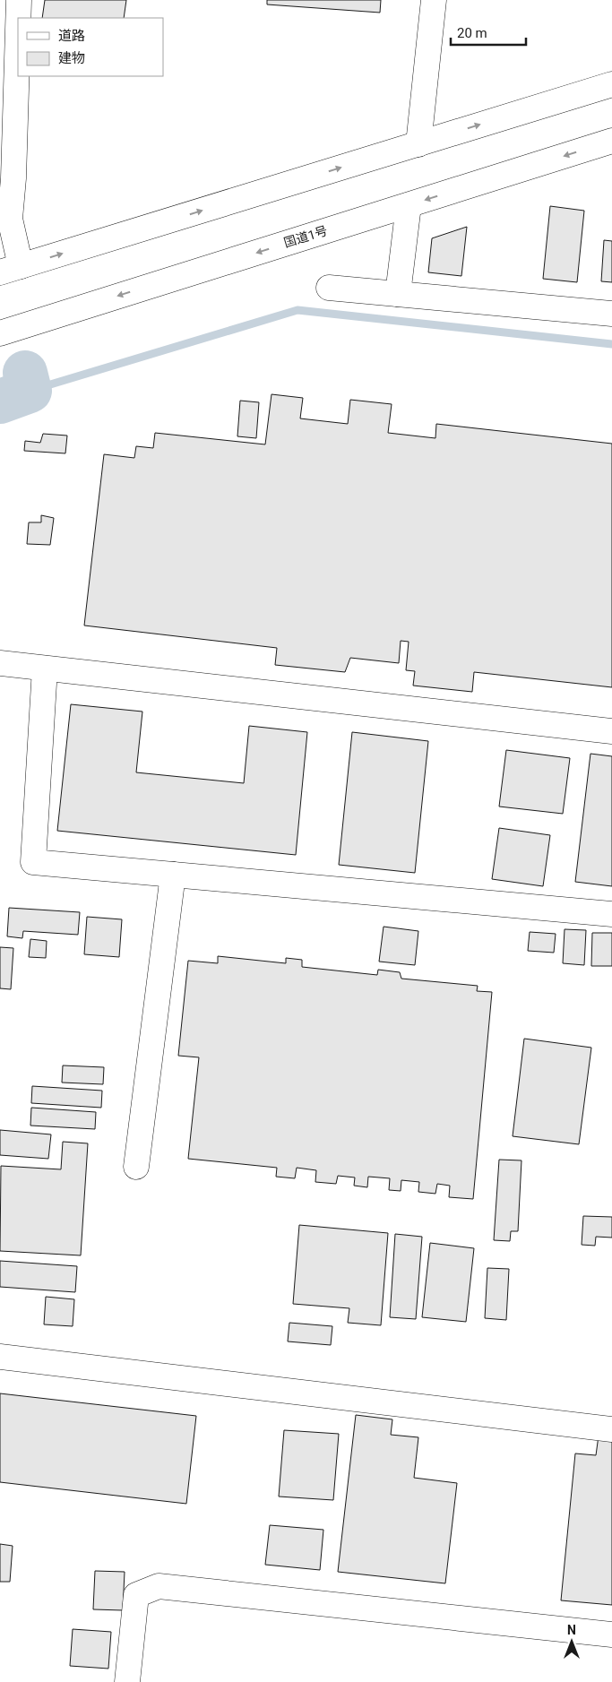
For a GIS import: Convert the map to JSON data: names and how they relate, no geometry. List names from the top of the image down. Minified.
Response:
{"streets":{"main road":["国道1号"]},"legend":["道路","建物"],"scale_bar":"20 m","north":"top"}
